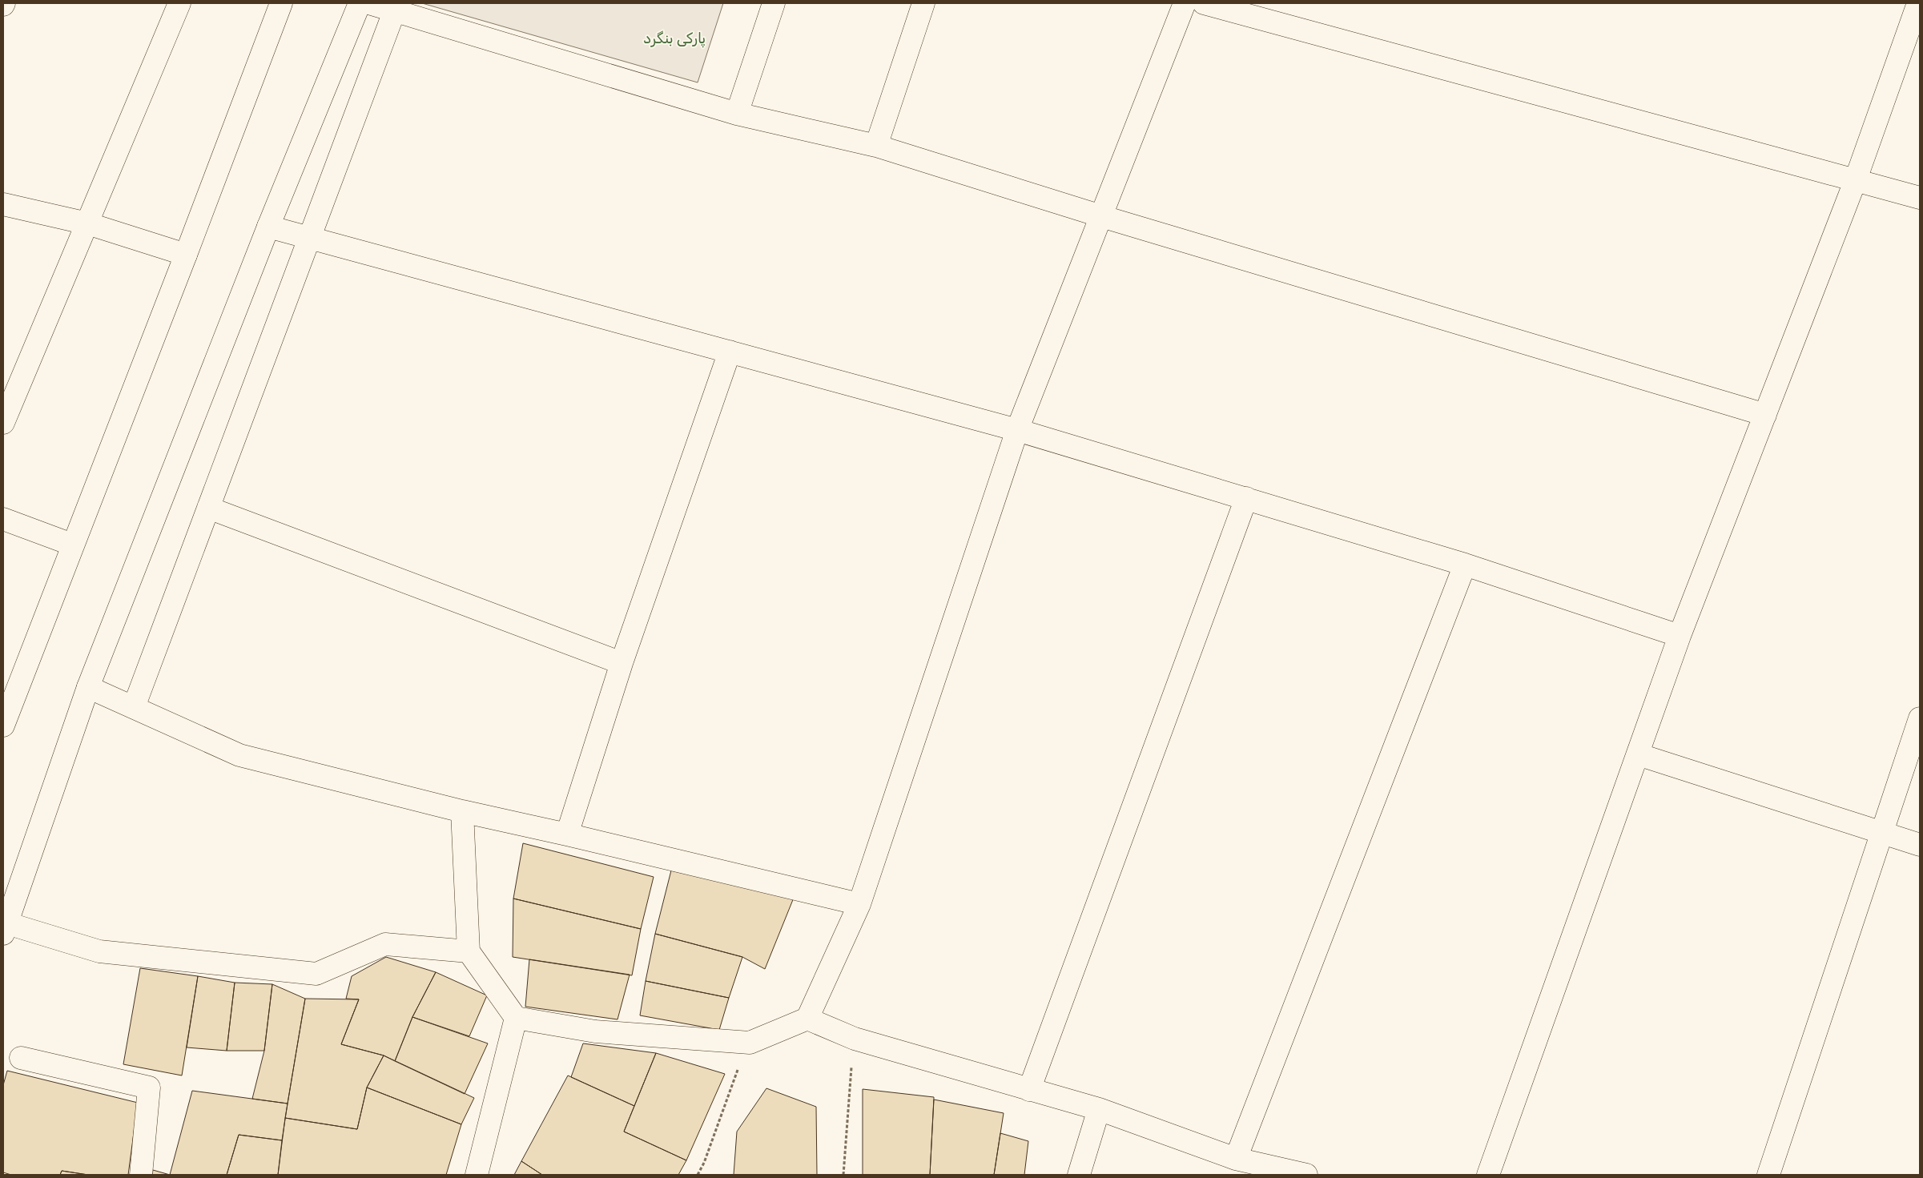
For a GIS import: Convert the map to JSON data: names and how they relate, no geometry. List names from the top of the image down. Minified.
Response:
{"parks":["پارکی بنگرد"]}
